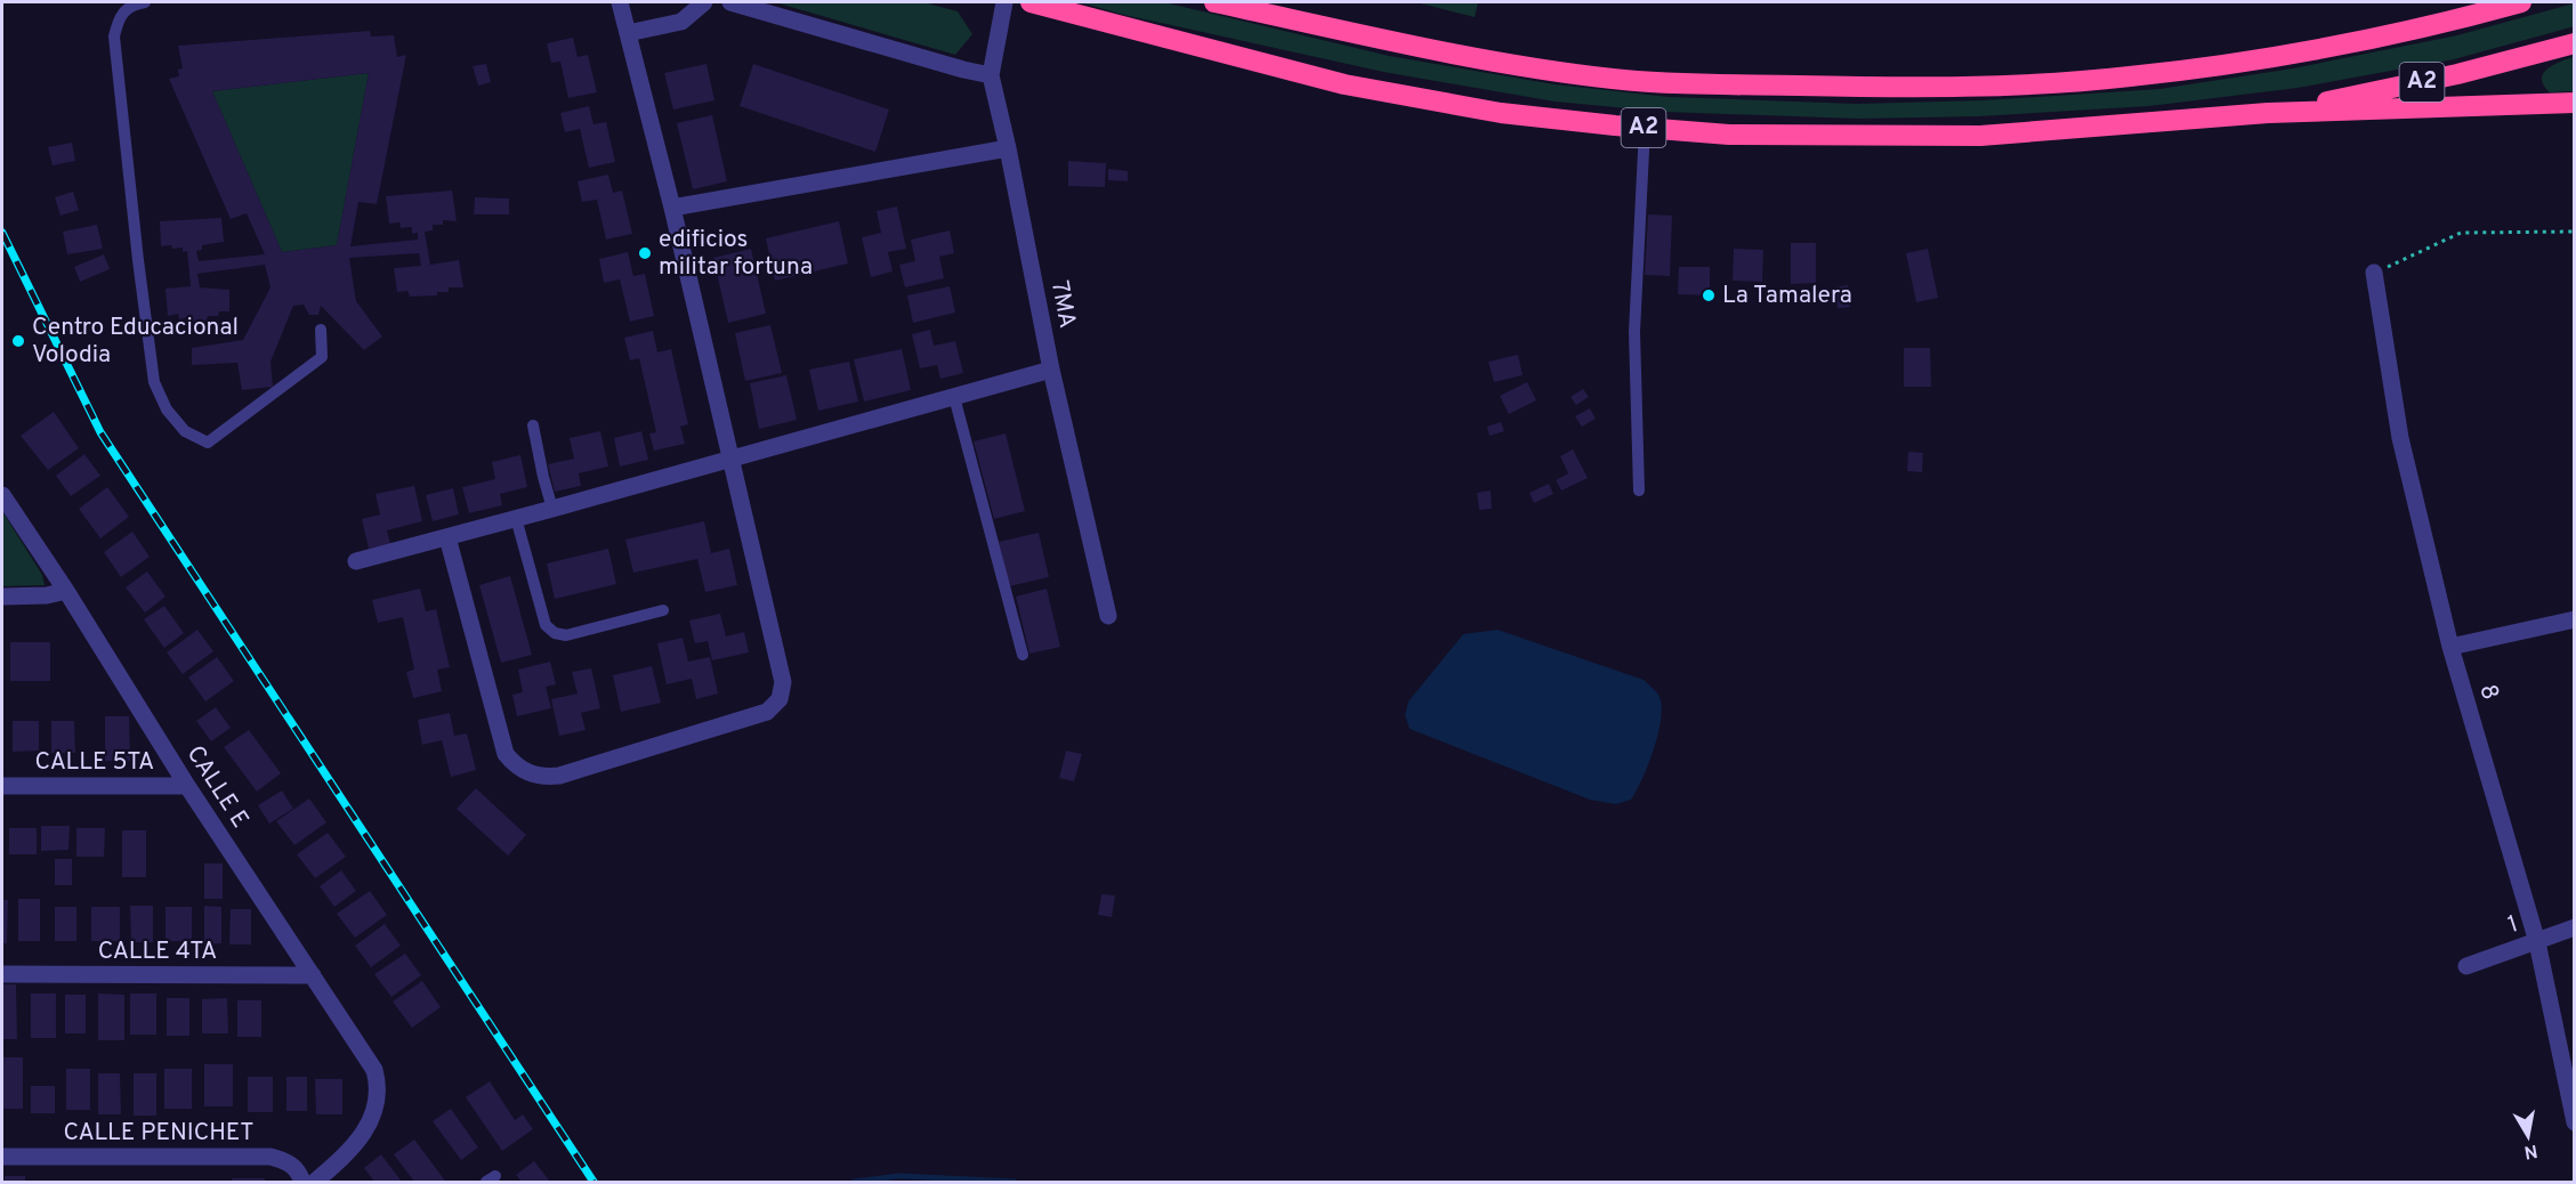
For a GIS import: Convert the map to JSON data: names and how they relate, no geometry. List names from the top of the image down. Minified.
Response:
{"streets":{"highway":["A2"],"street":["7MA","8","CALLE 5TA","CALLE E","1","CALLE 4TA","CALLE PENICHET"]},"crossings":[["8","1"],["CALLE 5TA","CALLE E"],["CALLE E","CALLE 4TA"]],"places":["edificios militar fortuna","La Tamalera","Centro Educacional Volodia"],"north":"bottom"}
